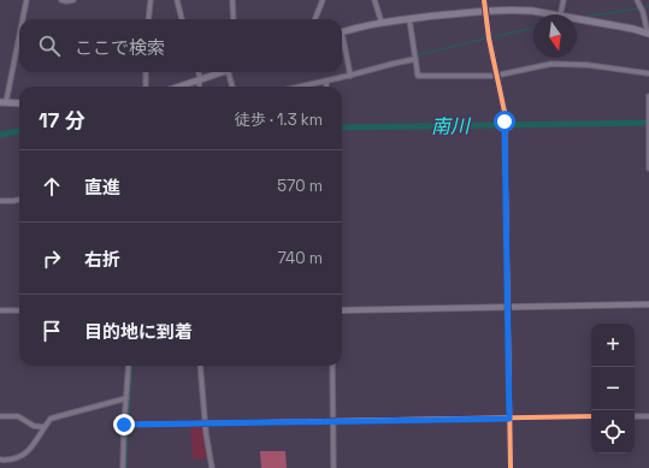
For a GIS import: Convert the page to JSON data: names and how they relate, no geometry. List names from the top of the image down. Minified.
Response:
{"water":["南川"],"north":"bottom","page":{"search":"ここで検索","heading":["17 分","徒歩 · 1.3 km"],"list":[["直進","570 m"],["右折","740 m"],"目的地に到着"],"map_buttons":["+","−"]}}
